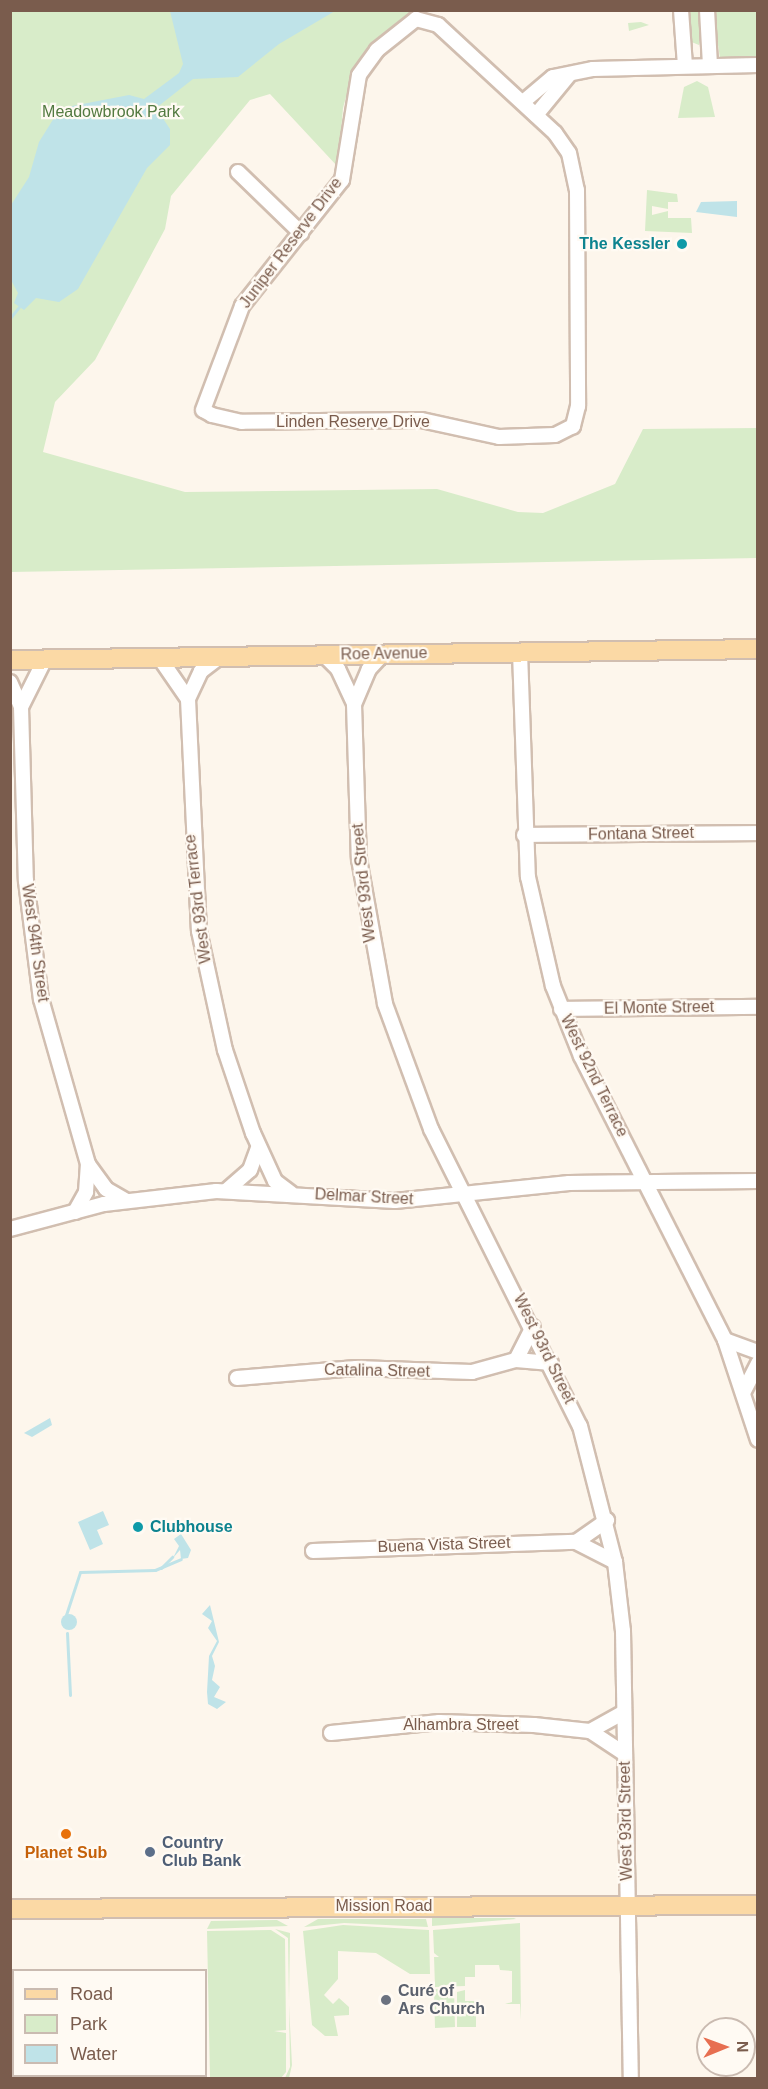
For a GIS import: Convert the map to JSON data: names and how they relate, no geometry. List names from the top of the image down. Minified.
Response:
{"streets":{"main road":["Roe Avenue","Mission Road"],"street":["Juniper Reserve Drive","Linden Reserve Drive","Fontana Street","West 93rd Street","West 93rd Terrace","West 94th Street","El Monte Street","West 92nd Terrace","Delmar Street","Catalina Street","Buena Vista Street","Alhambra Street"]},"crossings":[["Juniper Reserve Drive","Linden Reserve Drive"],["Roe Avenue","West 93rd Street"],["Roe Avenue","West 93rd Terrace"],["Roe Avenue","West 92nd Terrace"],["Fontana Street","West 92nd Terrace"],["West 93rd Street","Delmar Street"],["West 93rd Street","Catalina Street"],["West 93rd Street","Buena Vista Street"],["West 93rd Street","Alhambra Street"],["West 93rd Street","Mission Road"],["West 93rd Terrace","Delmar Street"],["West 94th Street","Delmar Street"],["El Monte Street","West 92nd Terrace"],["West 92nd Terrace","Delmar Street"]],"parks":["Meadowbrook Park"],"places":["The Kessler","Clubhouse","Planet Sub","Country Club Bank","Curé of Ars Church"],"legend":["Road","Park","Water"],"north":"right"}
